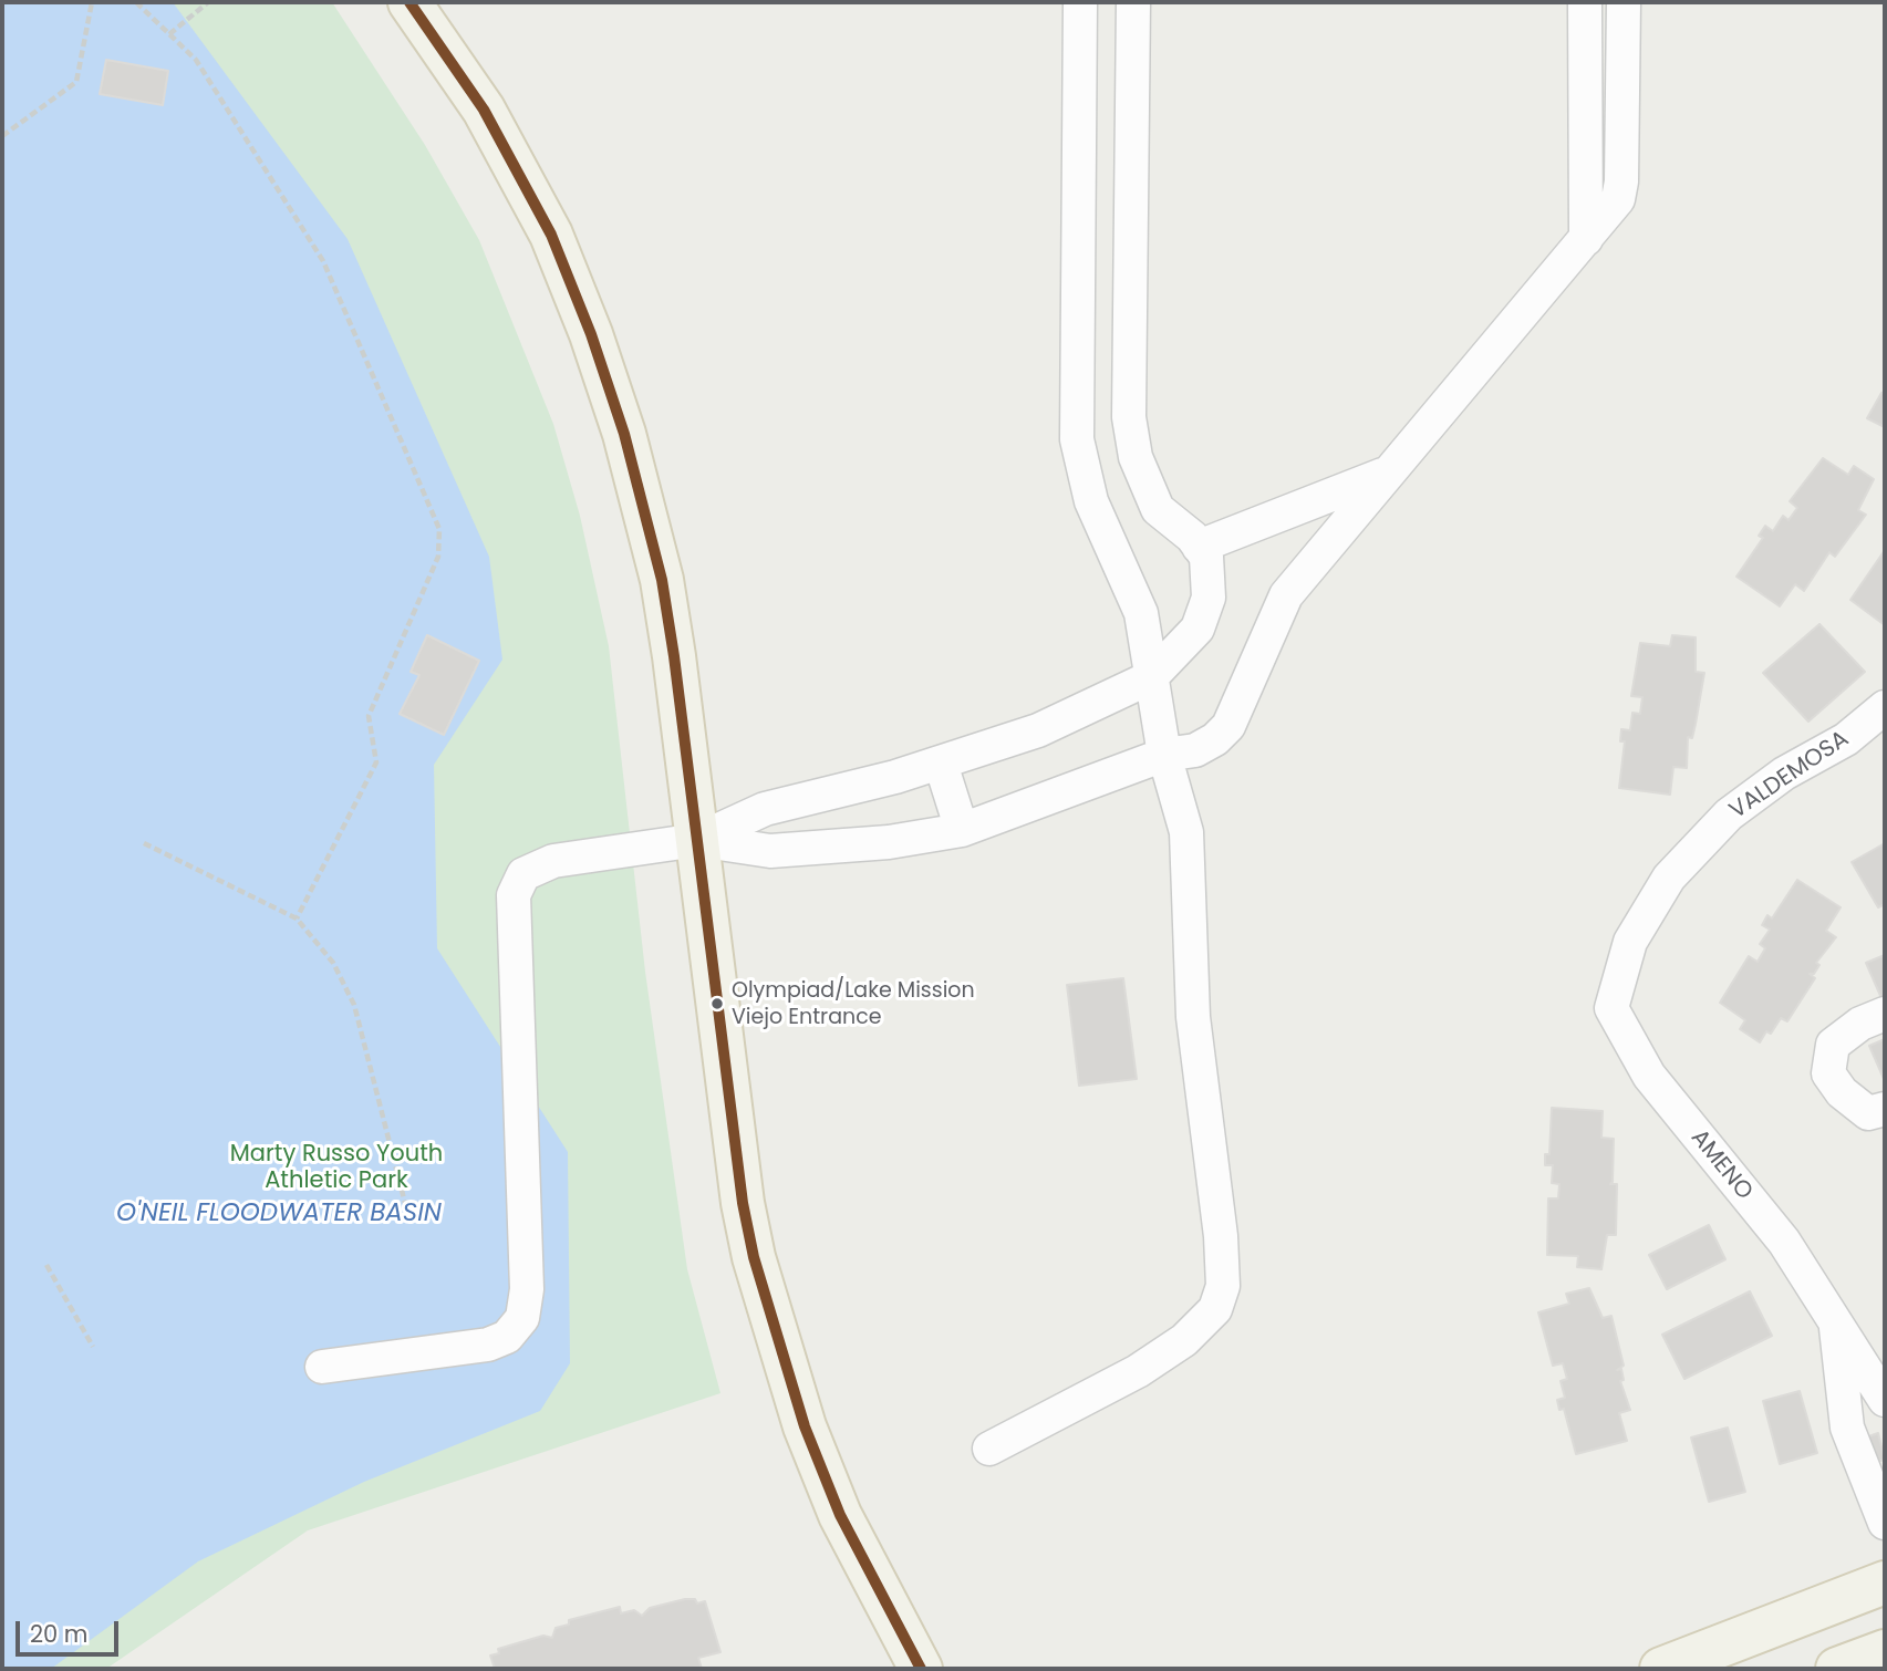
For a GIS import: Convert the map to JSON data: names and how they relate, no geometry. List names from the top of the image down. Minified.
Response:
{"streets":{"street":["VALDEMOSA","AMENO"]},"crossings":[["VALDEMOSA","AMENO"]],"water":["O'NEIL FLOODWATER BASIN"],"parks":["Marty Russo Youth Athletic Park"],"places":["Olympiad/Lake Mission Viejo Entrance"],"scale_bar":"20 m"}
